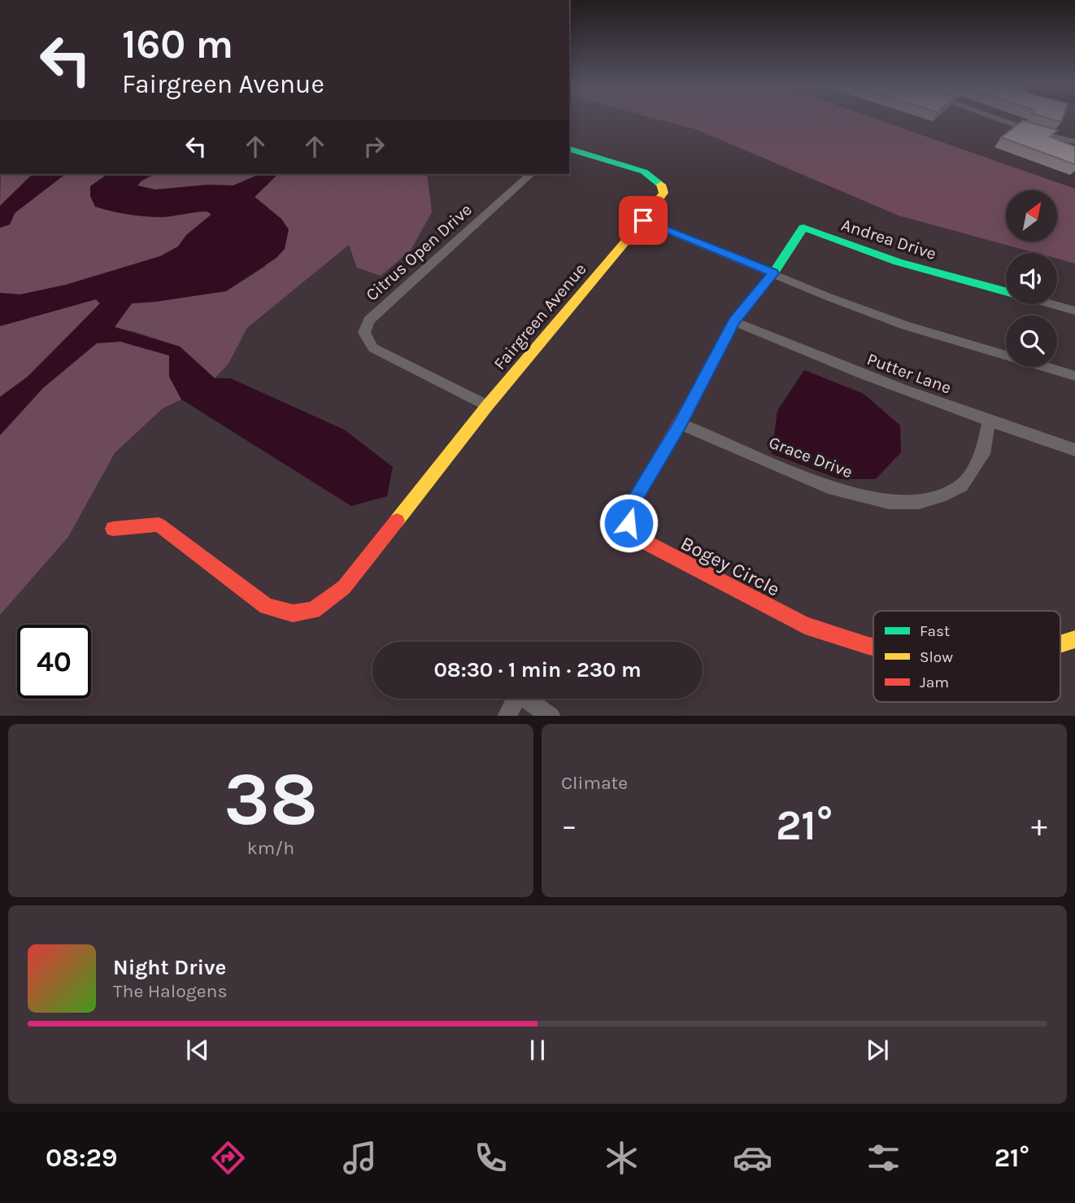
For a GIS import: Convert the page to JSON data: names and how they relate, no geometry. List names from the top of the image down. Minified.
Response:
{"streets":{"street":["Andrea Drive","Citrus Open Drive","Fairgreen Avenue","Putter Lane","Grace Drive","Bogey Circle"]},"crossings":[["Andrea Drive","Bogey Circle"],["Citrus Open Drive","Fairgreen Avenue"],["Putter Lane","Grace Drive"],["Putter Lane","Bogey Circle"],["Grace Drive","Bogey Circle"]],"legend":["Fast","Slow","Jam"],"north":"top right","page":{"turn":["160 m","Fairgreen Avenue"],"limit":"40","trip":"08:30 · 1 min · 230 m","tile":[["38","km/h"],"Climate"],"heat":["−","21°","+"],"song":["Night Drive","The Halogens"],"tabs":["08:29","21°"]}}
